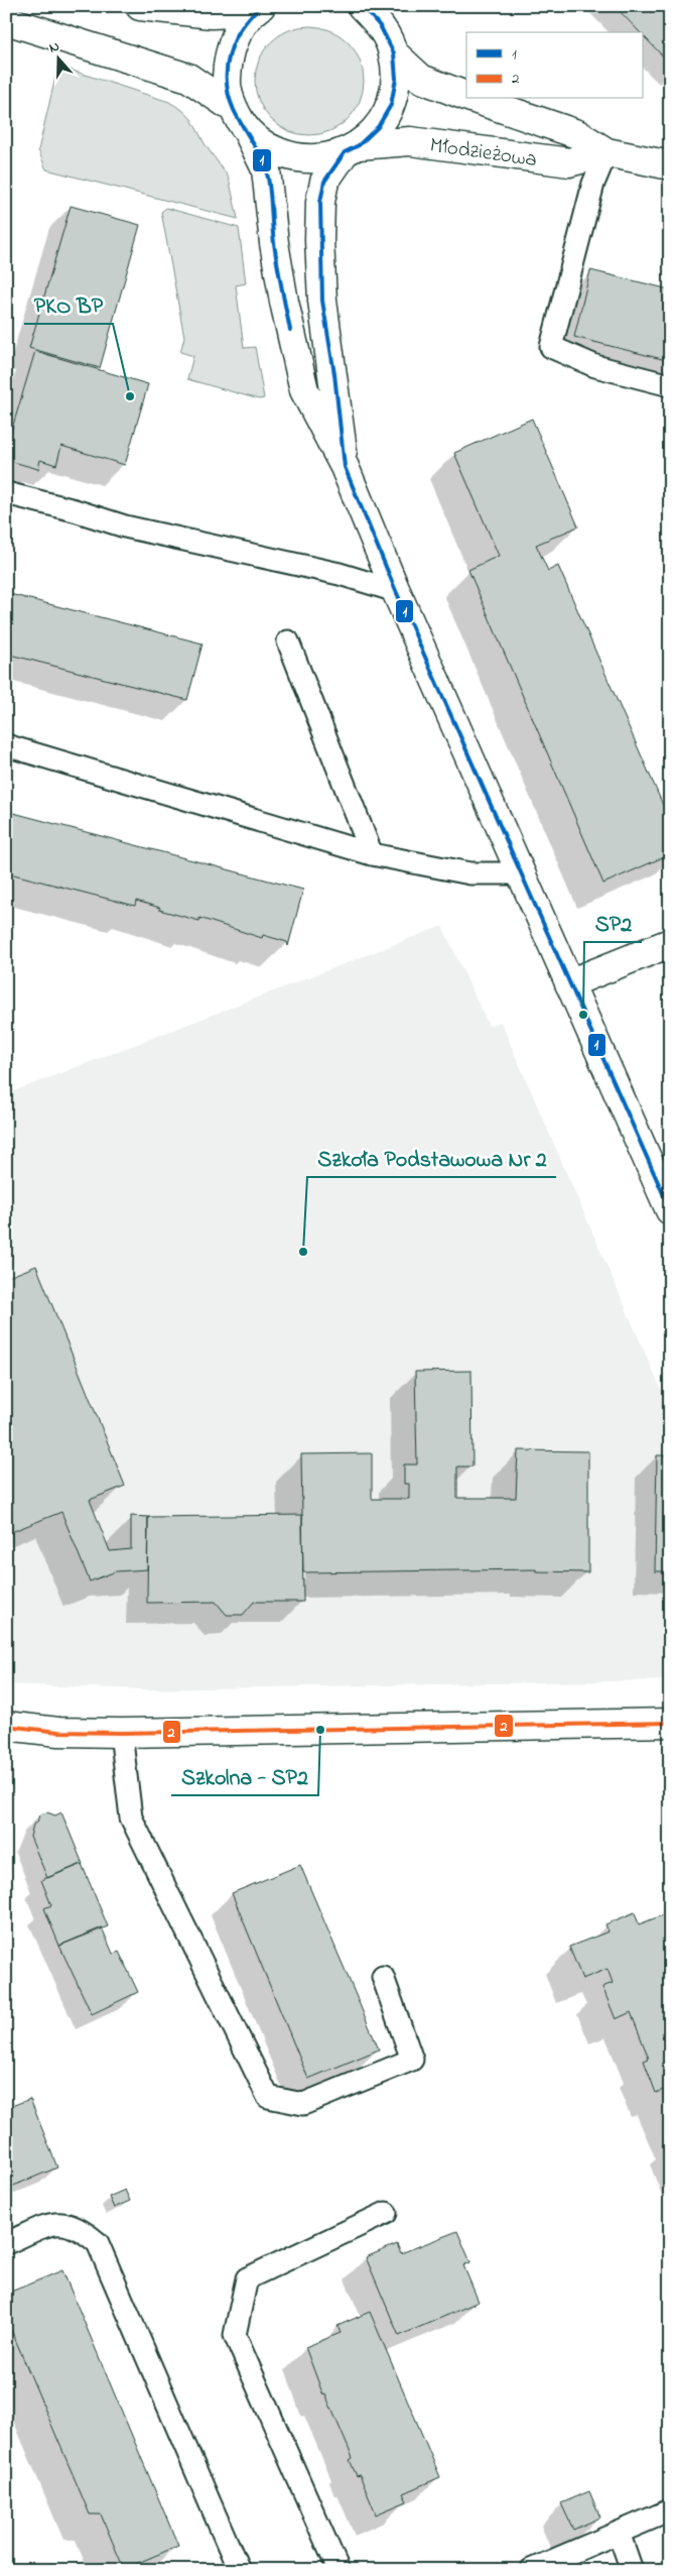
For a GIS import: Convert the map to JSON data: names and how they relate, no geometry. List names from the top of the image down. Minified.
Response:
{"streets":{"street":["Młodzieżowa"]},"places":["PKO BP","SP2","Szkoła Podstawowa Nr 2","Szkolna - SP2"],"lines":["transit line 1","transit line 2"],"legend":["1","2"],"north":"top"}
